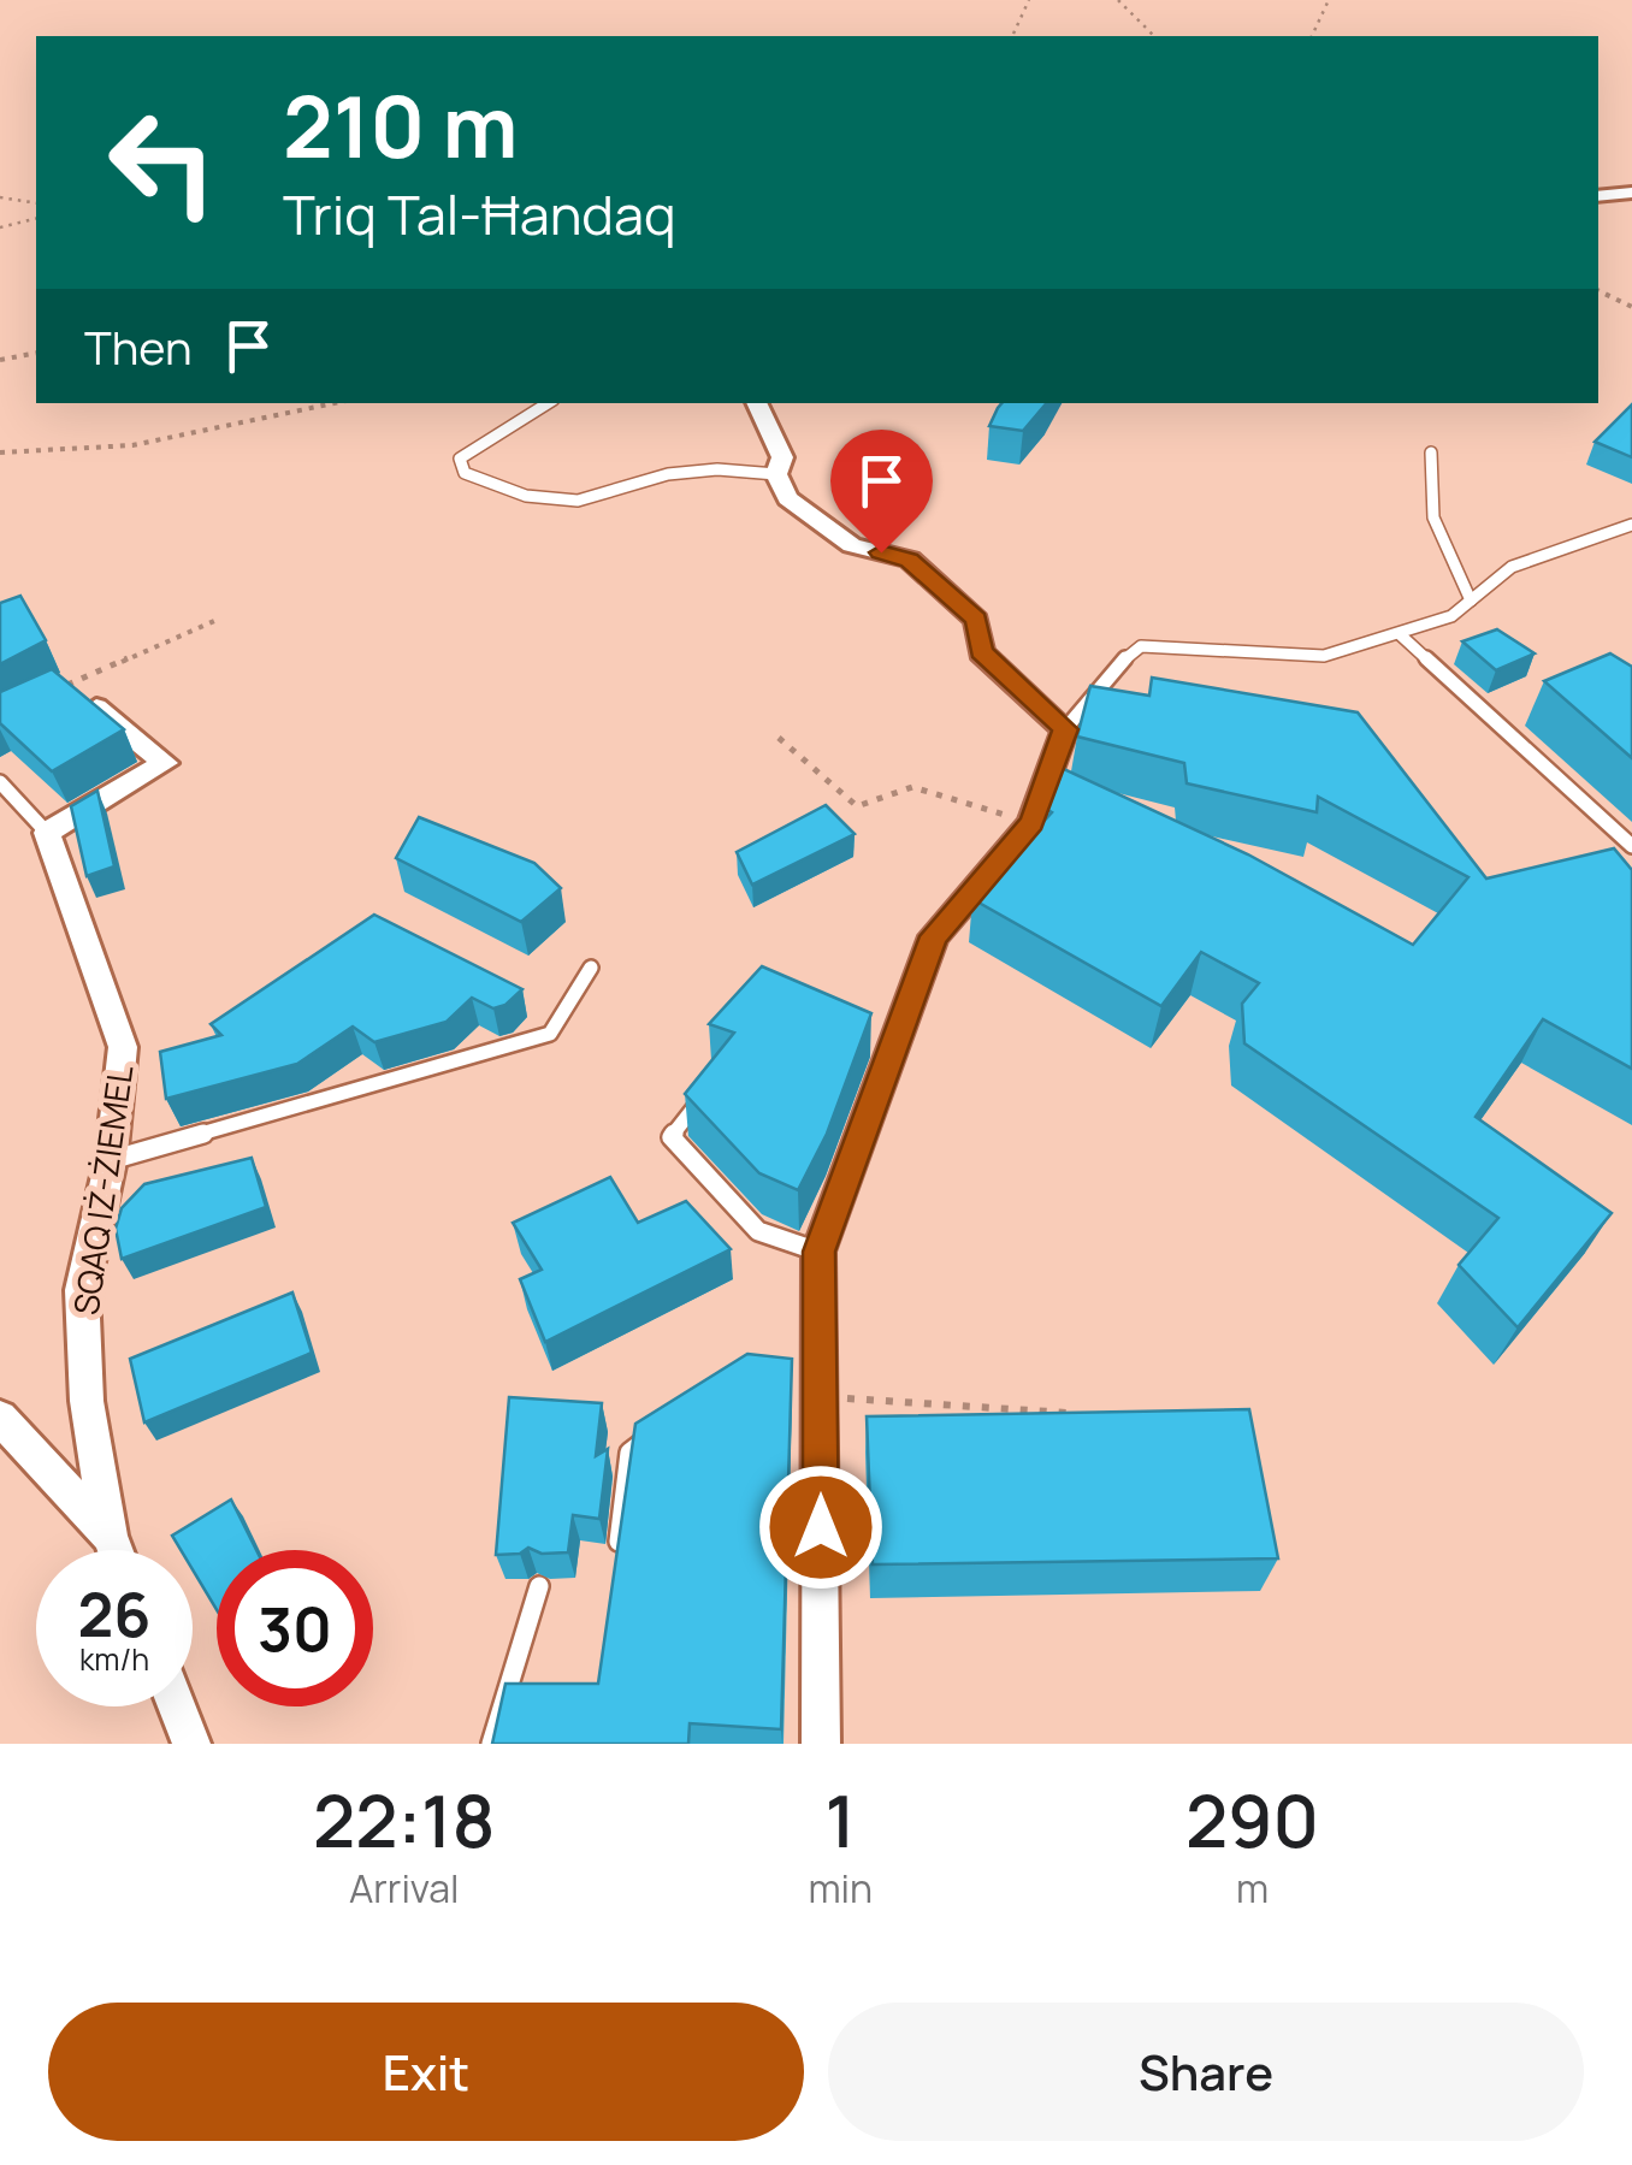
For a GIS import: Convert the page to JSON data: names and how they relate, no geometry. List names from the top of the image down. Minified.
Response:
{"streets":{"street":["SQAQ IŻ-ŻIEMEL"]},"page":{"turn":["210 m","Triq Tal-Ħandaq"],"then":"Then","speed":"26 km/h","limit":"30","eta":["22:18","Arrival","1","min","290","m"],"buttons":["Exit","Share"]}}
